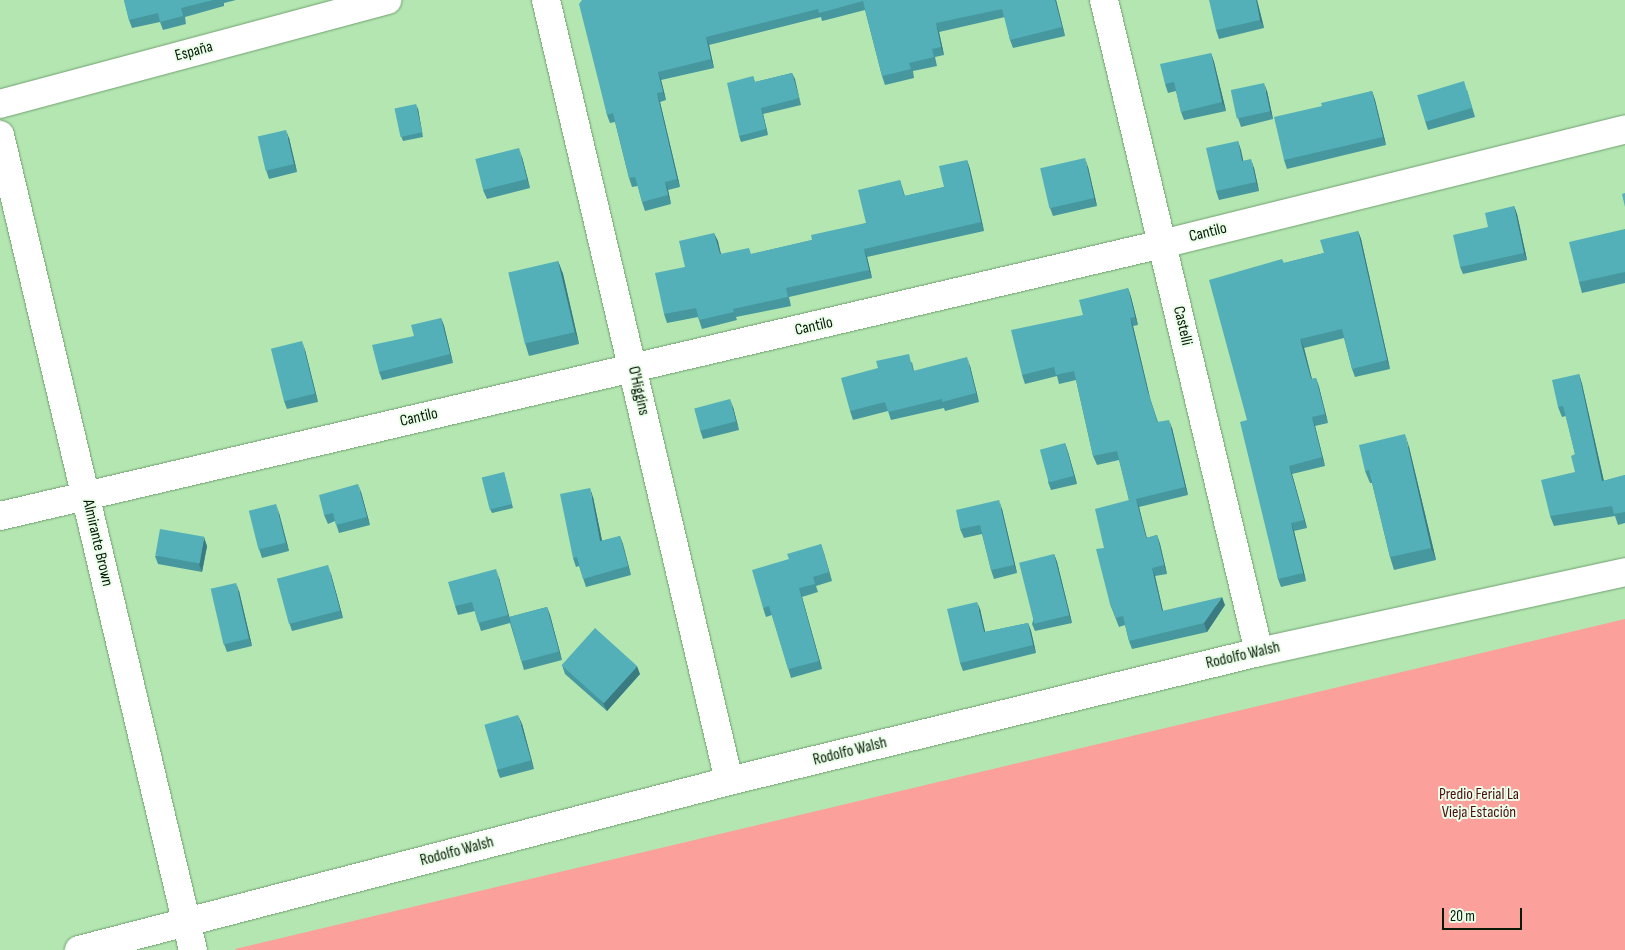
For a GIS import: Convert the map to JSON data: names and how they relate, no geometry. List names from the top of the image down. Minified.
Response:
{"streets":{"street":["España","Cantilo","Castelli","O'Higgins","Almirante Brown","Rodolfo Walsh"]},"crossings":[["Cantilo","Castelli"],["Cantilo","O'Higgins"],["Cantilo","Almirante Brown"],["Castelli","Rodolfo Walsh"],["O'Higgins","Rodolfo Walsh"],["Almirante Brown","Rodolfo Walsh"]],"parks":["Predio Ferial La Vieja Estación"],"scale_bar":"20 m"}
